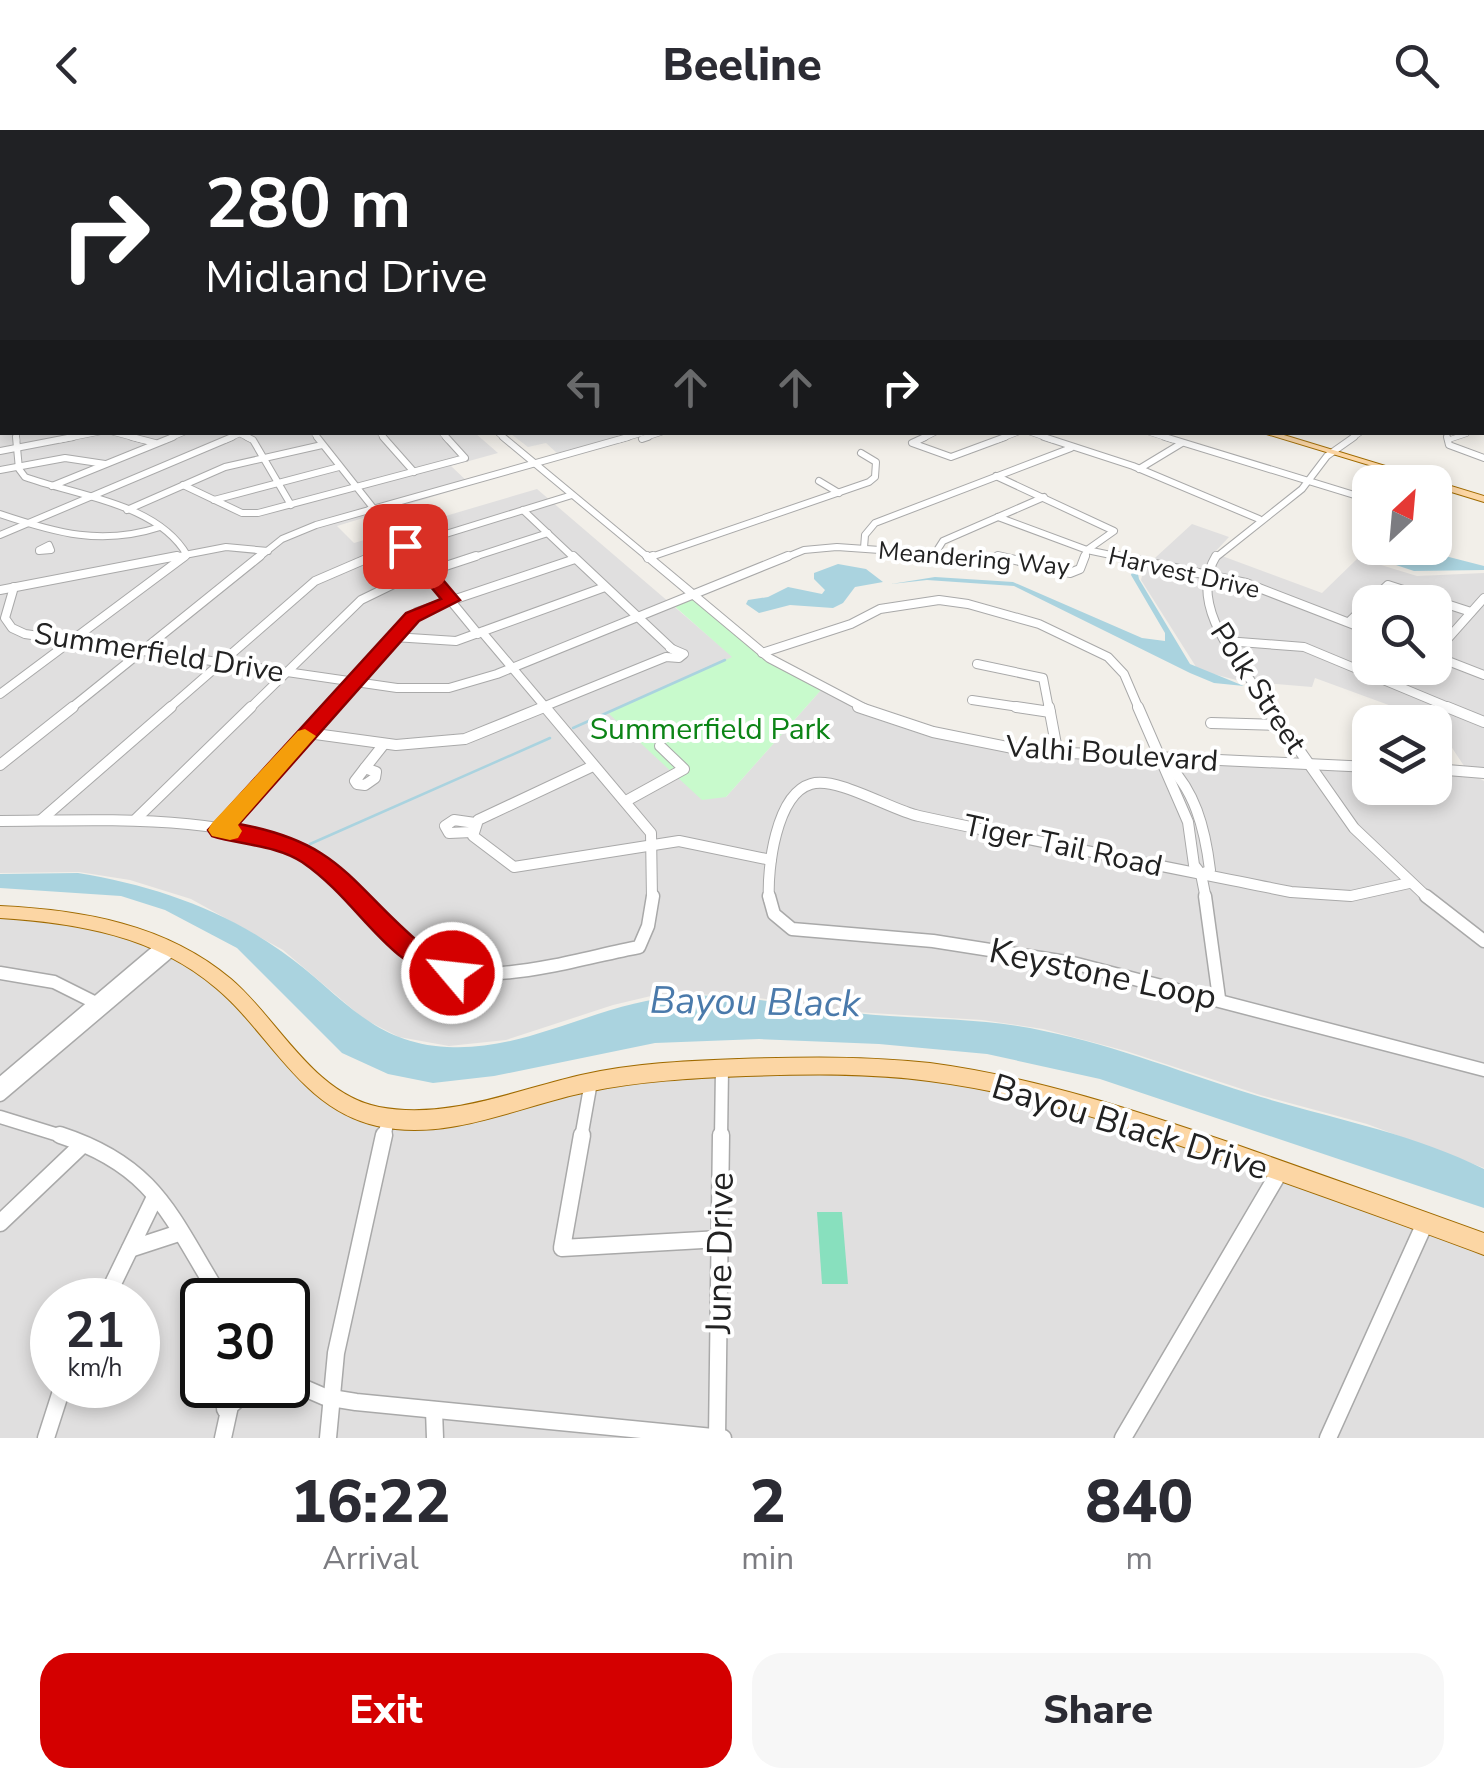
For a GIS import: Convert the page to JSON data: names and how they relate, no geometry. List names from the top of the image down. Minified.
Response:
{"streets":{"main road":["Bayou Black Drive"],"street":["Meandering Way","Harvest Drive","Summerfield Drive","Polk Street","Valhi Boulevard","Tiger Tail Road","Keystone Loop","June Drive"]},"crossings":[["Meandering Way","Harvest Drive"],["Meandering Way","Summerfield Drive"],["Meandering Way","Valhi Boulevard"],["Harvest Drive","Polk Street"],["Summerfield Drive","Valhi Boulevard"],["Polk Street","Valhi Boulevard"],["Polk Street","Tiger Tail Road"],["Tiger Tail Road","Keystone Loop"],["Bayou Black Drive","June Drive"]],"water":["Bayou Black"],"parks":["Summerfield Park"],"north":"top right","page":{"header":"Beeline","turn":["280 m","Midland Drive"],"speed":"21 km/h","limit":"30","eta":["16:22","Arrival","2","min","840","m"],"buttons":["Exit","Share"]}}
